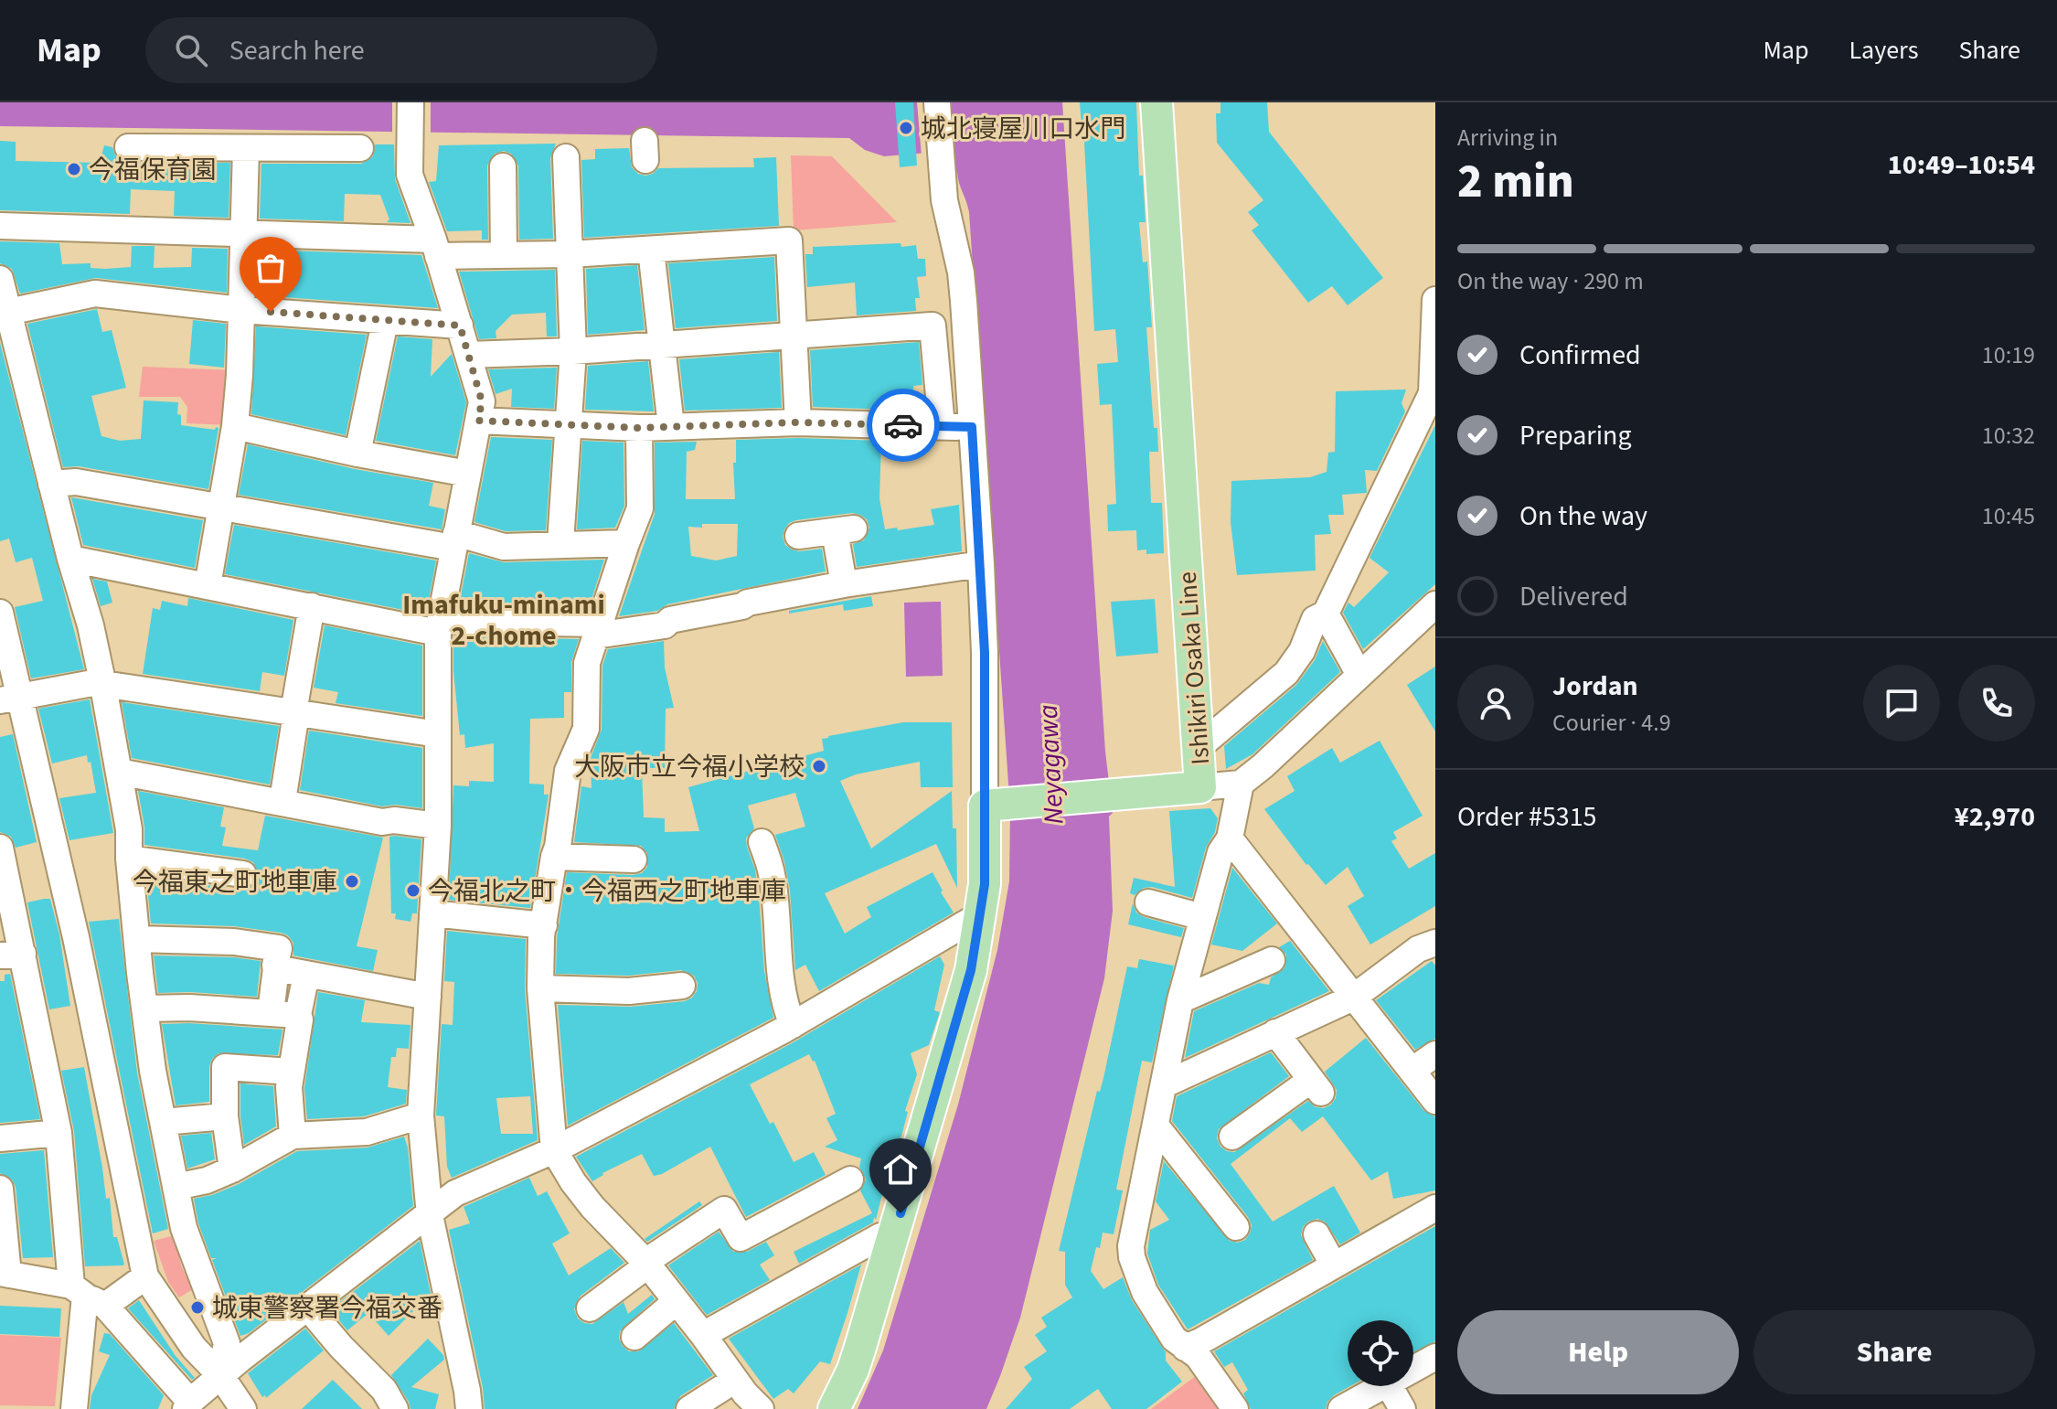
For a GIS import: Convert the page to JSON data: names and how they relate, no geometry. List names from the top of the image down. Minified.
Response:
{"streets":{"main road":["Ishikiri Osaka Line"]},"districts":["Imafuku-minami 2-chome"],"water":["Neyagawa"],"places":["城北寝屋川口水門","今福保育園","大阪市立今福小学校","今福東之町地車庫","今福北之町・今福西之町地車庫","城東警察署今福交番"],"page":{"header":"Map","search":"Search here","nav":["Map","Layers","Share"],"heading":["2 min","Arriving in","10:49–10:54"],"panel":["Jordan","Courier · 4.9","Order #5315","¥2,970"],"bar":"On the way · 290 m","list":[["Confirmed","10:19"],["Preparing","10:32"],["On the way","10:45"],"Delivered"],"buttons":["Help","Share"]}}
